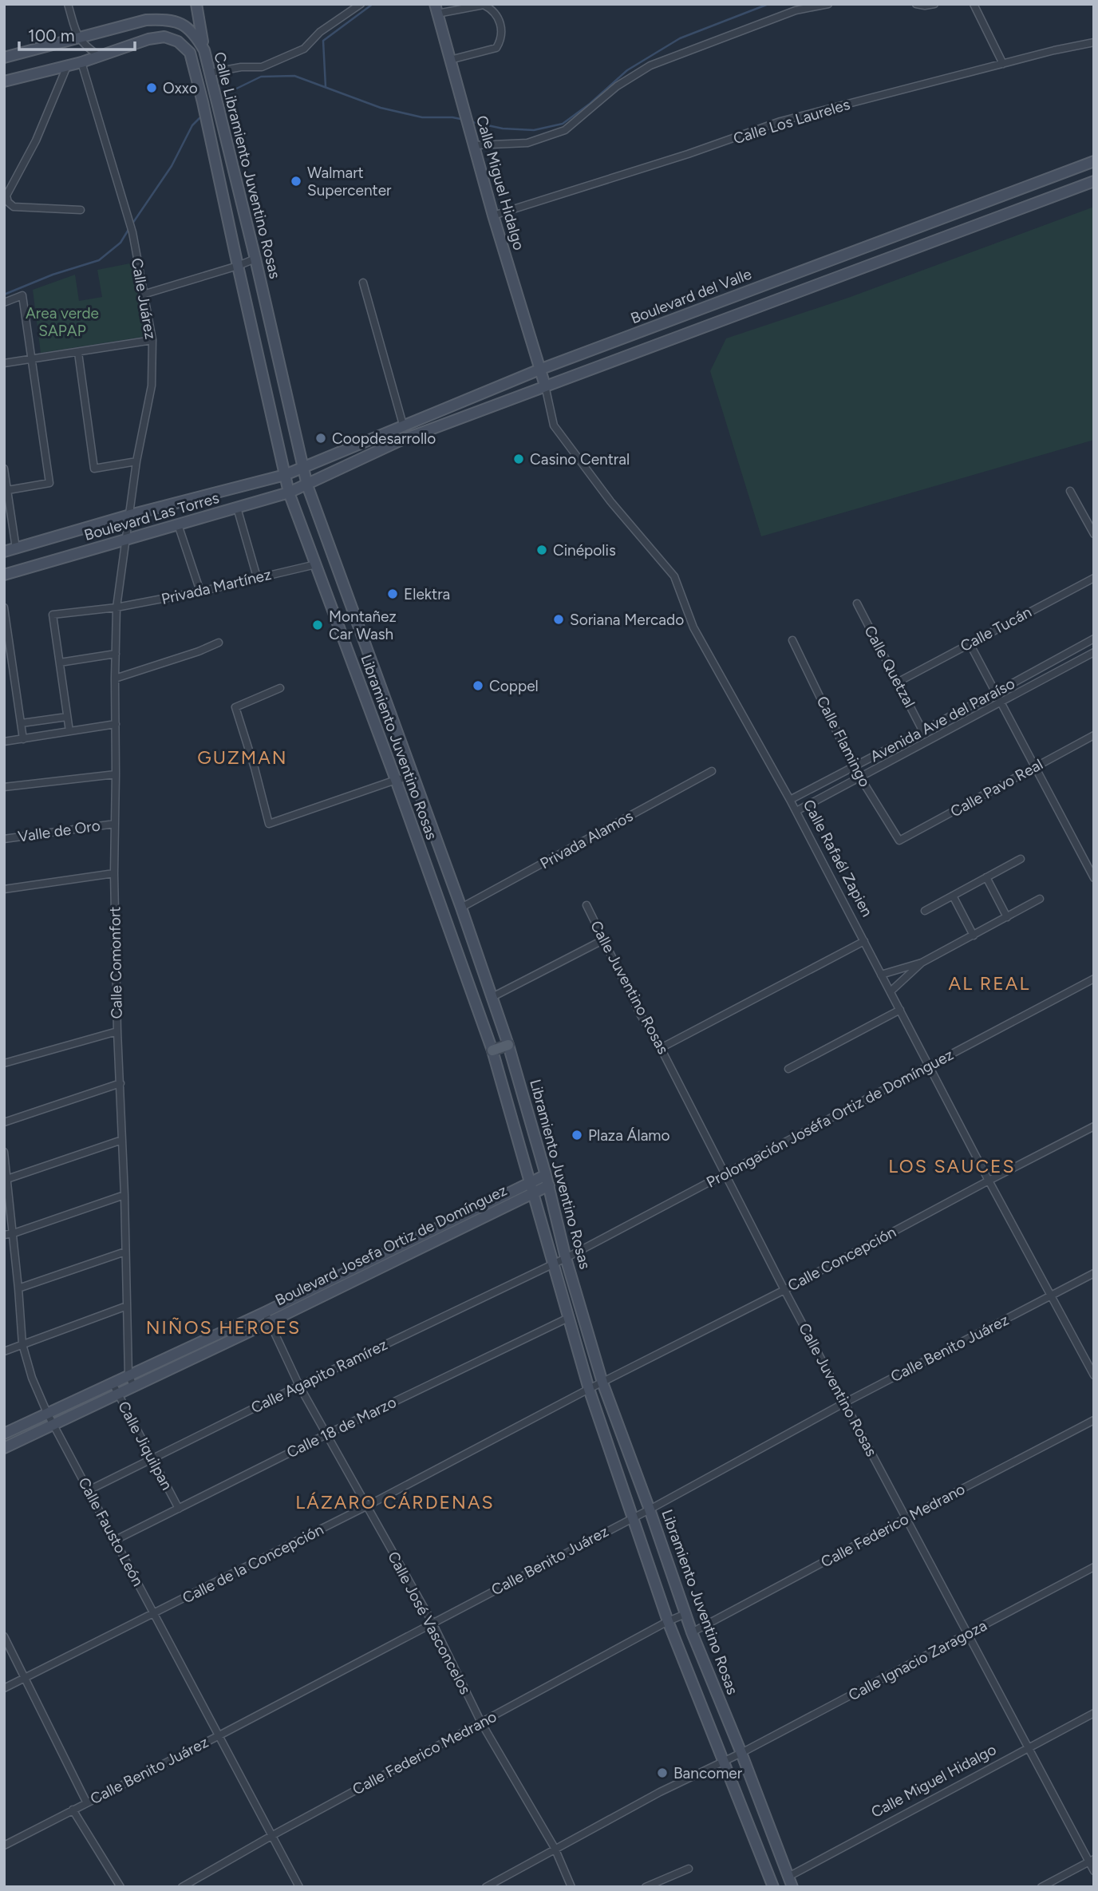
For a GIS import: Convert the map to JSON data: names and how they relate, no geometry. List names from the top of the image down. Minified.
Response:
{"streets":{"main road":["Calle Libramiento Juventino Rosas","Calle Miguel Hidalgo","Boulevard del Valle","Boulevard Las Torres","Libramiento Juventino Rosas","Calle Rafaél Zapien","Boulevard Josefa Ortiz de Domínguez"],"street":["Calle Los Laureles","Calle Juárez","Privada Martínez","Calle Tucán","Calle Quetzal","Avenida Ave del Paraíso","Calle Flamingo","Calle Pavo Real","Valle de Oro","Privada Alamos","Calle Comonfort","Calle Juventino Rosas","Prolongación Joséfa Ortiz de Domínguez","Calle Concepción","Calle Benito Juárez","Calle Agapito Ramírez","Calle 18 de Marzo","Calle Jiquilpan","Calle Federico Medrano","Calle Fausto León","Calle de la Concepción","Calle José Vasconcelos","Calle Ignacio Zaragoza"]},"crossings":[["Calle Los Laureles","Calle Miguel Hidalgo"],["Calle Libramiento Juventino Rosas","Boulevard del Valle"],["Calle Libramiento Juventino Rosas","Calle Juárez"],["Calle Libramiento Juventino Rosas","Boulevard Las Torres"],["Calle Libramiento Juventino Rosas","Libramiento Juventino Rosas"],["Calle Miguel Hidalgo","Boulevard del Valle"],["Calle Miguel Hidalgo","Libramiento Juventino Rosas"],["Calle Miguel Hidalgo","Calle Rafaél Zapien"],["Calle Miguel Hidalgo","Calle Juventino Rosas"],["Boulevard del Valle","Boulevard Las Torres"],["Boulevard del Valle","Libramiento Juventino Rosas"],["Boulevard del Valle","Calle Rafaél Zapien"],["Calle Juárez","Boulevard Las Torres"],["Calle Juárez","Calle Comonfort"],["Boulevard Las Torres","Libramiento Juventino Rosas"],["Boulevard Las Torres","Calle Comonfort"],["Privada Martínez","Libramiento Juventino Rosas"],["Privada Martínez","Calle Comonfort"],["Calle Tucán","Calle Quetzal"],["Calle Quetzal","Avenida Ave del Paraíso"],["Avenida Ave del Paraíso","Calle Flamingo"],["Avenida Ave del Paraíso","Calle Rafaél Zapien"],["Calle Flamingo","Calle Pavo Real"],["Libramiento Juventino Rosas","Privada Alamos"],["Libramiento Juventino Rosas","Prolongación Joséfa Ortiz de Domínguez"],["Libramiento Juventino Rosas","Boulevard Josefa Ortiz de Domínguez"],["Libramiento Juventino Rosas","Calle Concepción"],["Libramiento Juventino Rosas","Calle Benito Juárez"],["Libramiento Juventino Rosas","Calle Agapito Ramírez"],["Libramiento Juventino Rosas","Calle 18 de Marzo"],["Libramiento Juventino Rosas","Calle Federico Medrano"],["Libramiento Juventino Rosas","Calle de la Concepción"],["Libramiento Juventino Rosas","Calle Ignacio Zaragoza"],["Valle de Oro","Calle Comonfort"],["Calle Rafaél Zapien","Prolongación Joséfa Ortiz de Domínguez"],["Calle Rafaél Zapien","Calle Concepción"],["Calle Rafaél Zapien","Calle Benito Juárez"],["Calle Comonfort","Boulevard Josefa Ortiz de Domínguez"],["Calle Juventino Rosas","Prolongación Joséfa Ortiz de Domínguez"],["Calle Juventino Rosas","Calle Concepción"],["Calle Juventino Rosas","Calle Benito Juárez"],["Calle Juventino Rosas","Calle Federico Medrano"],["Calle Juventino Rosas","Calle Ignacio Zaragoza"],["Prolongación Joséfa Ortiz de Domínguez","Calle Agapito Ramírez"],["Boulevard Josefa Ortiz de Domínguez","Calle Jiquilpan"],["Boulevard Josefa Ortiz de Domínguez","Calle Fausto León"],["Boulevard Josefa Ortiz de Domínguez","Calle José Vasconcelos"],["Calle Concepción","Calle de la Concepción"],["Calle Benito Juárez","Calle Fausto León"],["Calle Benito Juárez","Calle José Vasconcelos"],["Calle Agapito Ramírez","Calle Jiquilpan"],["Calle Agapito Ramírez","Calle Fausto León"],["Calle Agapito Ramírez","Calle José Vasconcelos"],["Calle 18 de Marzo","Calle Jiquilpan"],["Calle 18 de Marzo","Calle Fausto León"],["Calle 18 de Marzo","Calle José Vasconcelos"],["Calle Federico Medrano","Calle Fausto León"],["Calle Federico Medrano","Calle José Vasconcelos"],["Calle Fausto León","Calle de la Concepción"],["Calle de la Concepción","Calle José Vasconcelos"]],"districts":["GUZMAN","AL REAL","LOS SAUCES","NIÑOS HEROES","LÁZARO CÁRDENAS"],"parks":["Area verde SAPAP"],"places":["Oxxo","Walmart Supercenter","Coopdesarrollo","Casino Central","Cinépolis","Elektra","Soriana Mercado","Montañez Car Wash","Coppel","Plaza Álamo","Bancomer"],"scale_bar":"100 m"}
